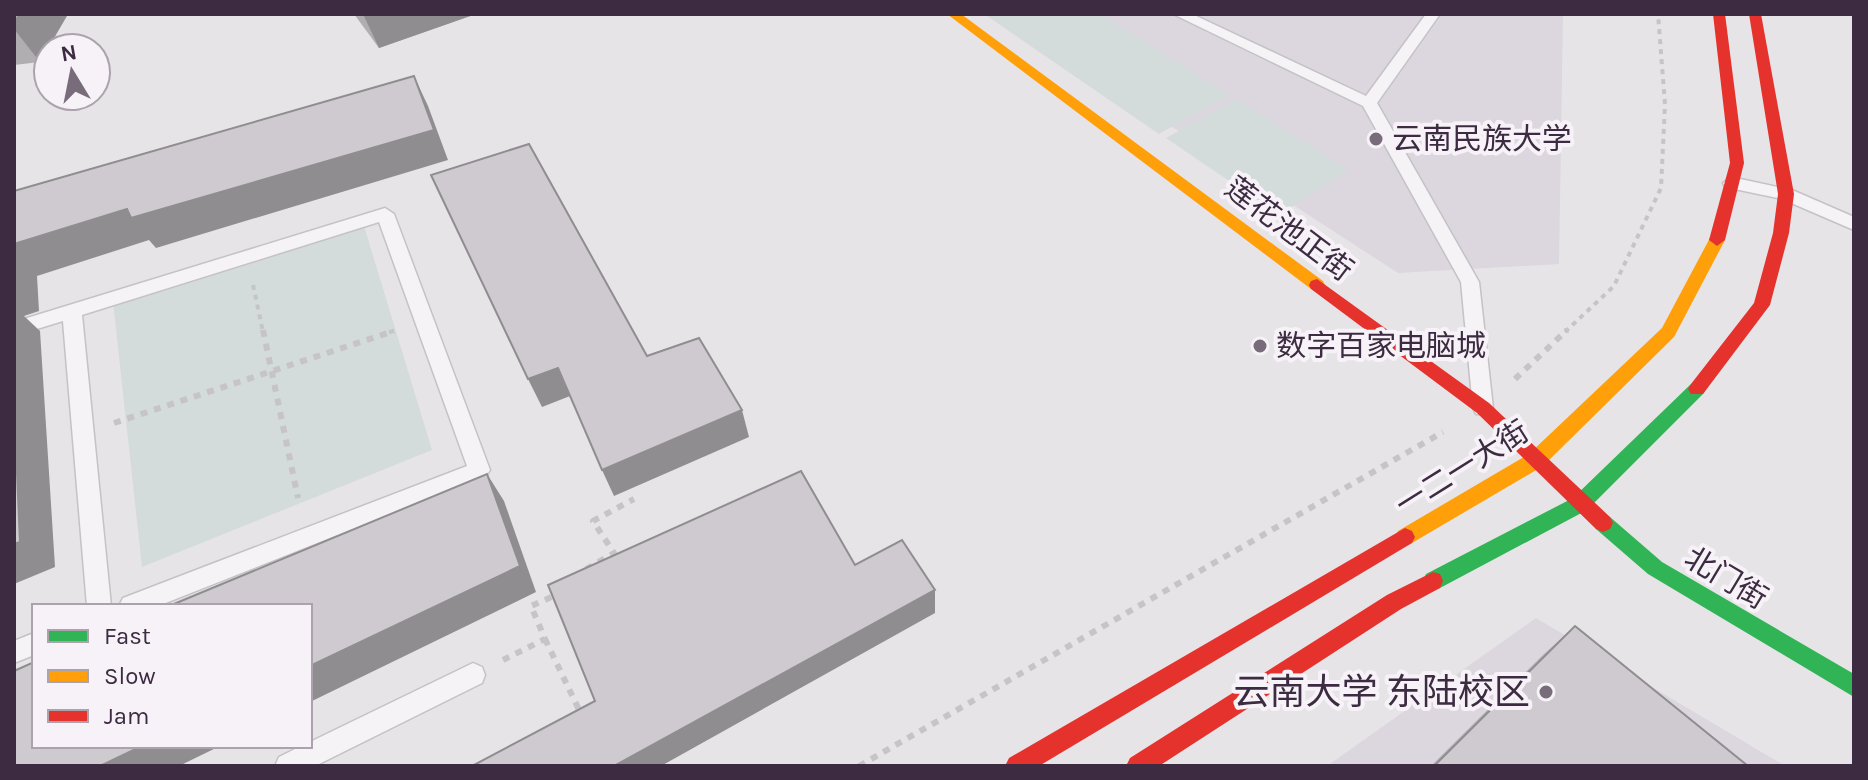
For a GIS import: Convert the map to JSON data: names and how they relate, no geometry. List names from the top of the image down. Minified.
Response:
{"streets":{"main road":["莲花池正街","一二一大街","北门街"]},"crossings":[["莲花池正街","一二一大街"],["莲花池正街","北门街"]],"places":["云南民族大学","数字百家电脑城","云南大学 东陆校区"],"legend":["Fast","Slow","Jam"],"north":"top"}
